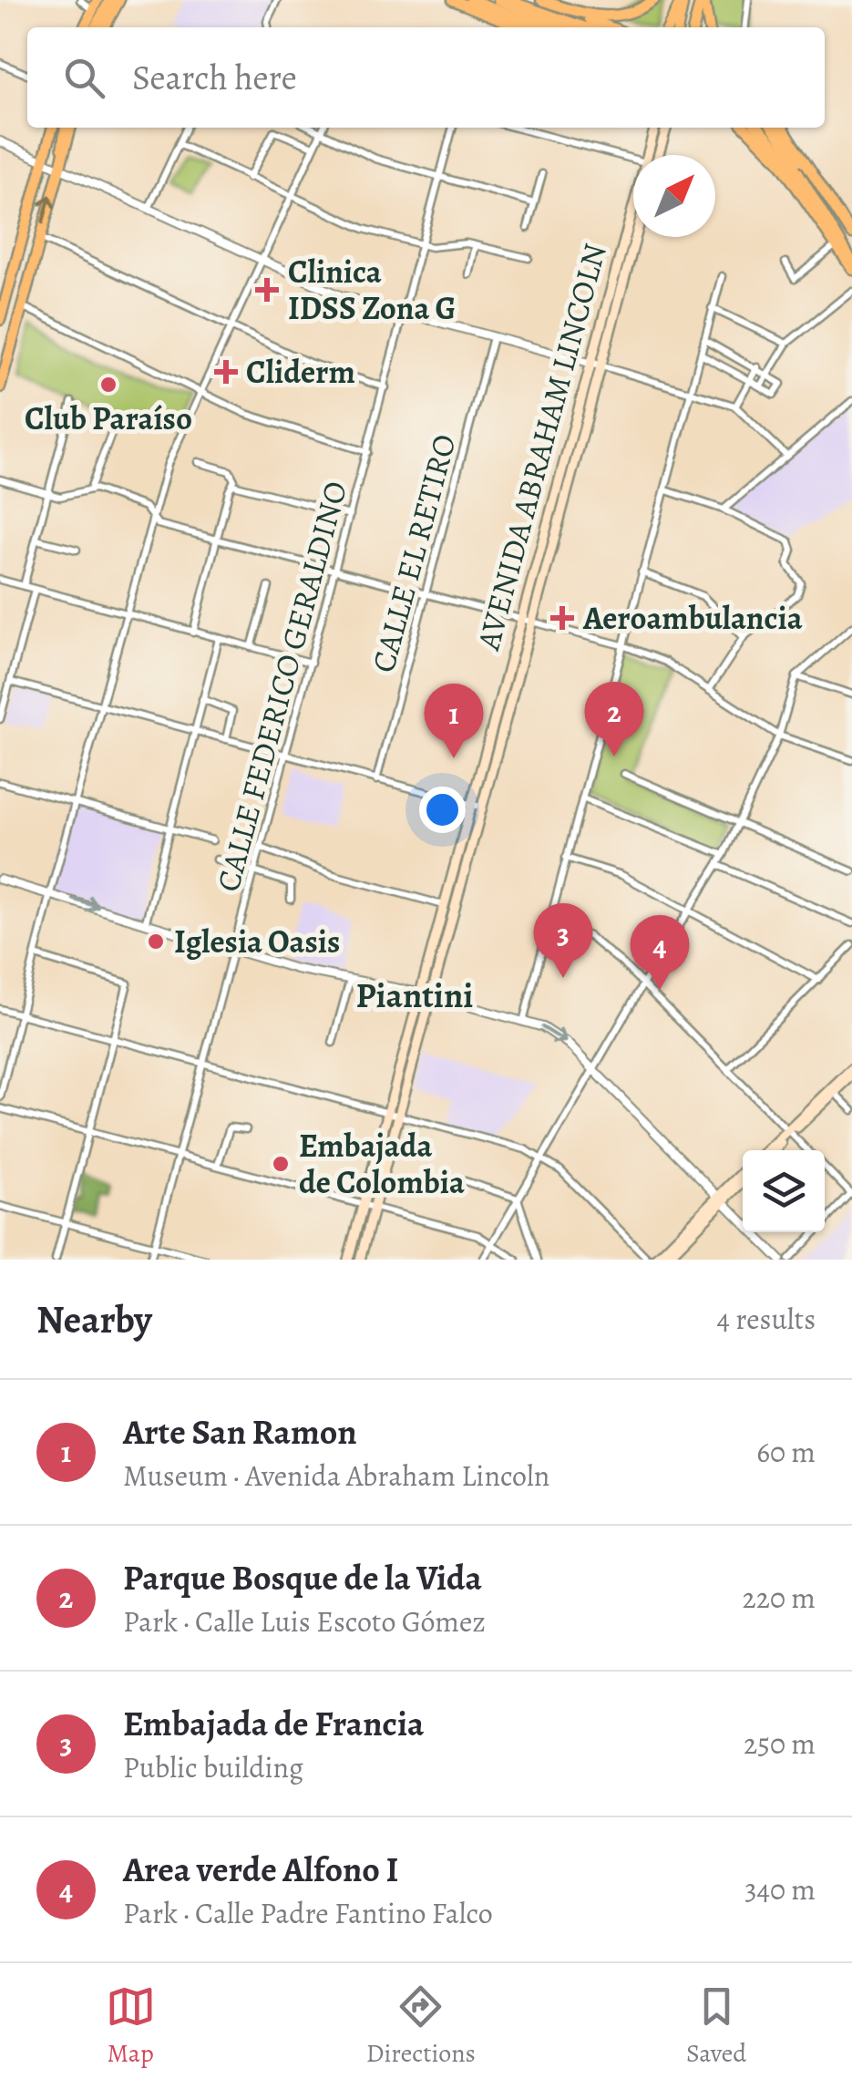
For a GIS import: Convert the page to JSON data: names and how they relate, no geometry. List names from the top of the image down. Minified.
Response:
{"streets":{"main road":["AVENIDA ABRAHAM LINCOLN"],"street":["CALLE EL RETIRO","CALLE FEDERICO GERALDINO"]},"districts":["Piantini"],"places":{"health":["Clinica IDSS Zona G","Cliderm","Aeroambulancia"],"other":["Club Paraíso","Iglesia Oasis","Embajada de Colombia"]},"north":"top right","page":{"search":"Search here","pins":["2","1","3","4"],"heading":["Nearby","4 results"],"list":[{"mark":"1","name":"Arte San Ramon","note":"Museum · Avenida Abraham Lincoln","value":"60 m"},{"mark":"2","name":"Parque Bosque de la Vida","note":"Park · Calle Luis Escoto Gómez","value":"220 m"},{"mark":"3","name":"Embajada de Francia","note":"Public building","value":"250 m"},{"mark":"4","name":"Area verde Alfono I","note":"Park · Calle Padre Fantino Falco","value":"340 m"}],"nav":["Map","Directions","Saved"]}}
